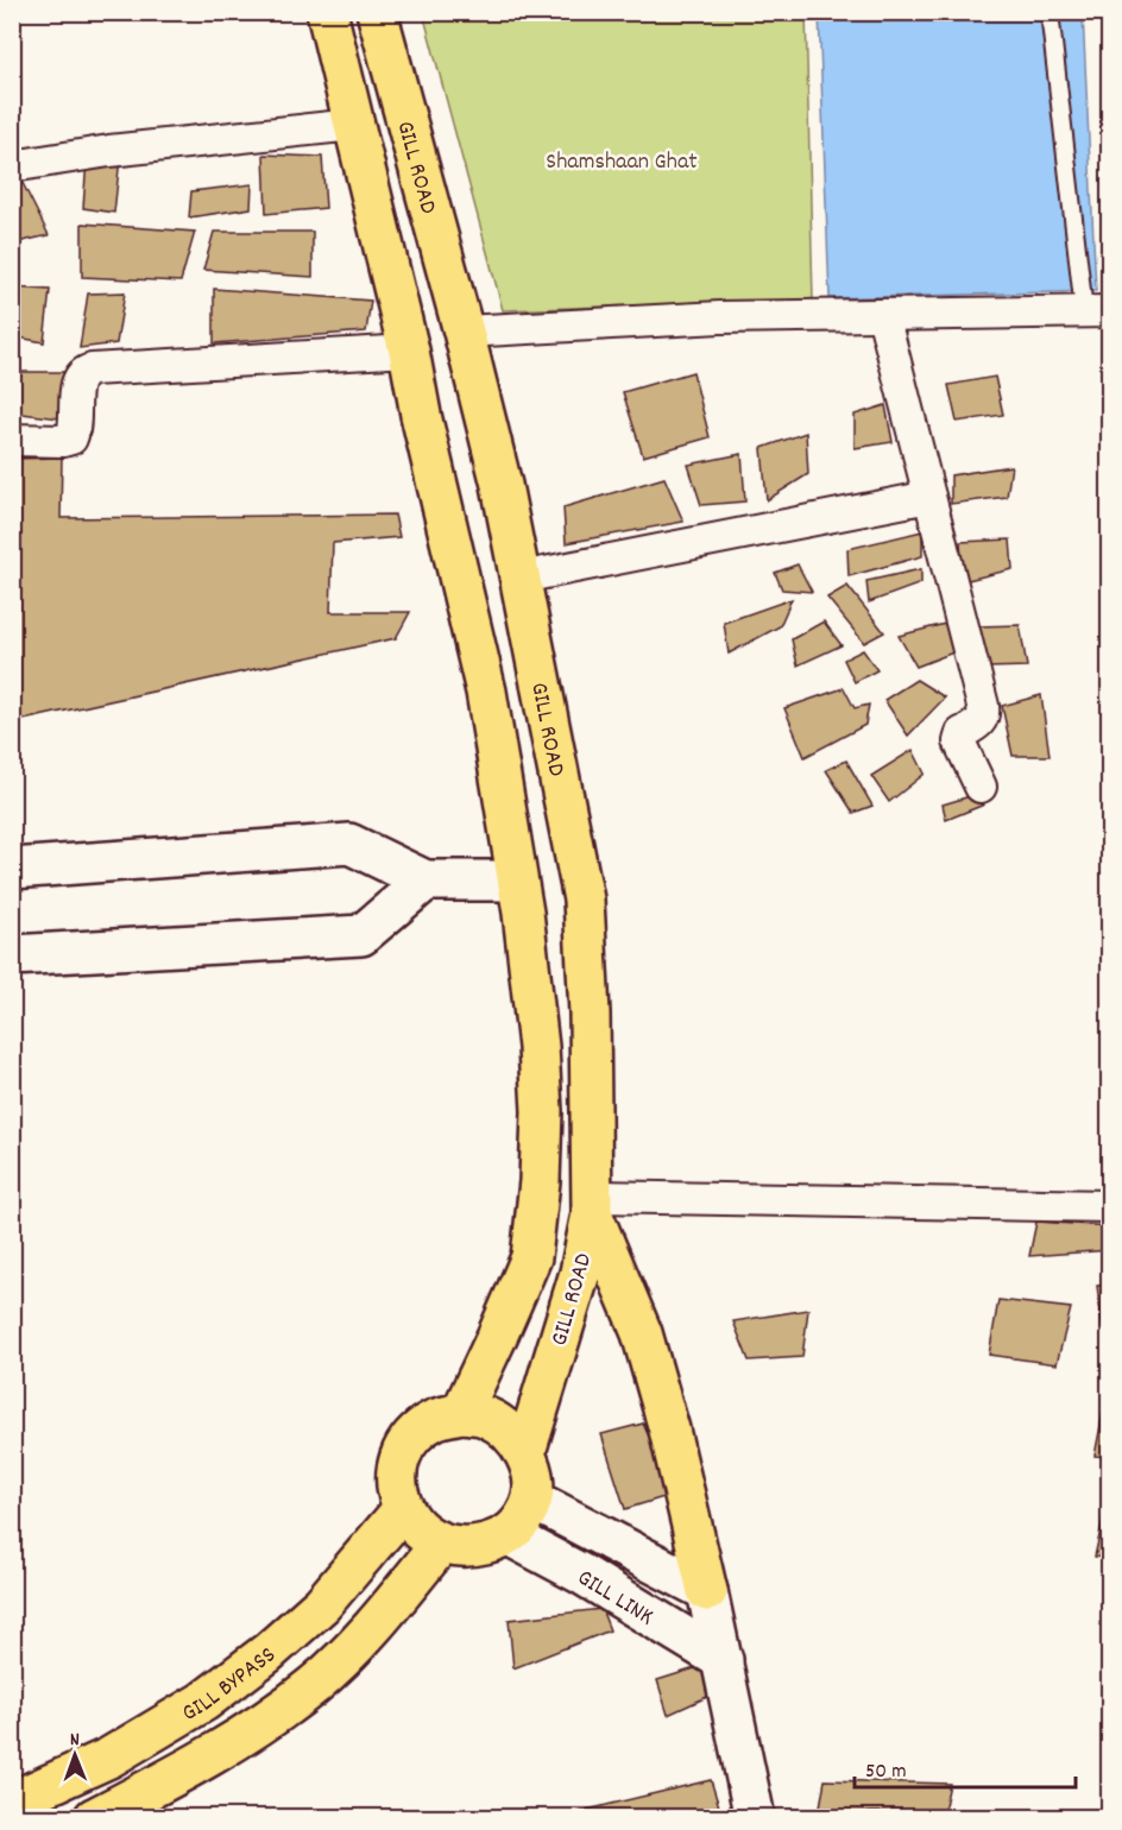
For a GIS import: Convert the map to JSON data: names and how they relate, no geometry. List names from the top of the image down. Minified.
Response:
{"streets":{"main road":["GILL ROAD","GILL BYPASS"],"street":["GILL LINK"]},"crossings":[["GILL ROAD","GILL LINK"],["GILL ROAD","GILL BYPASS"],["GILL LINK","GILL BYPASS"]],"parks":["Shamshaan Ghat"],"scale_bar":"50 m","north":"top"}
